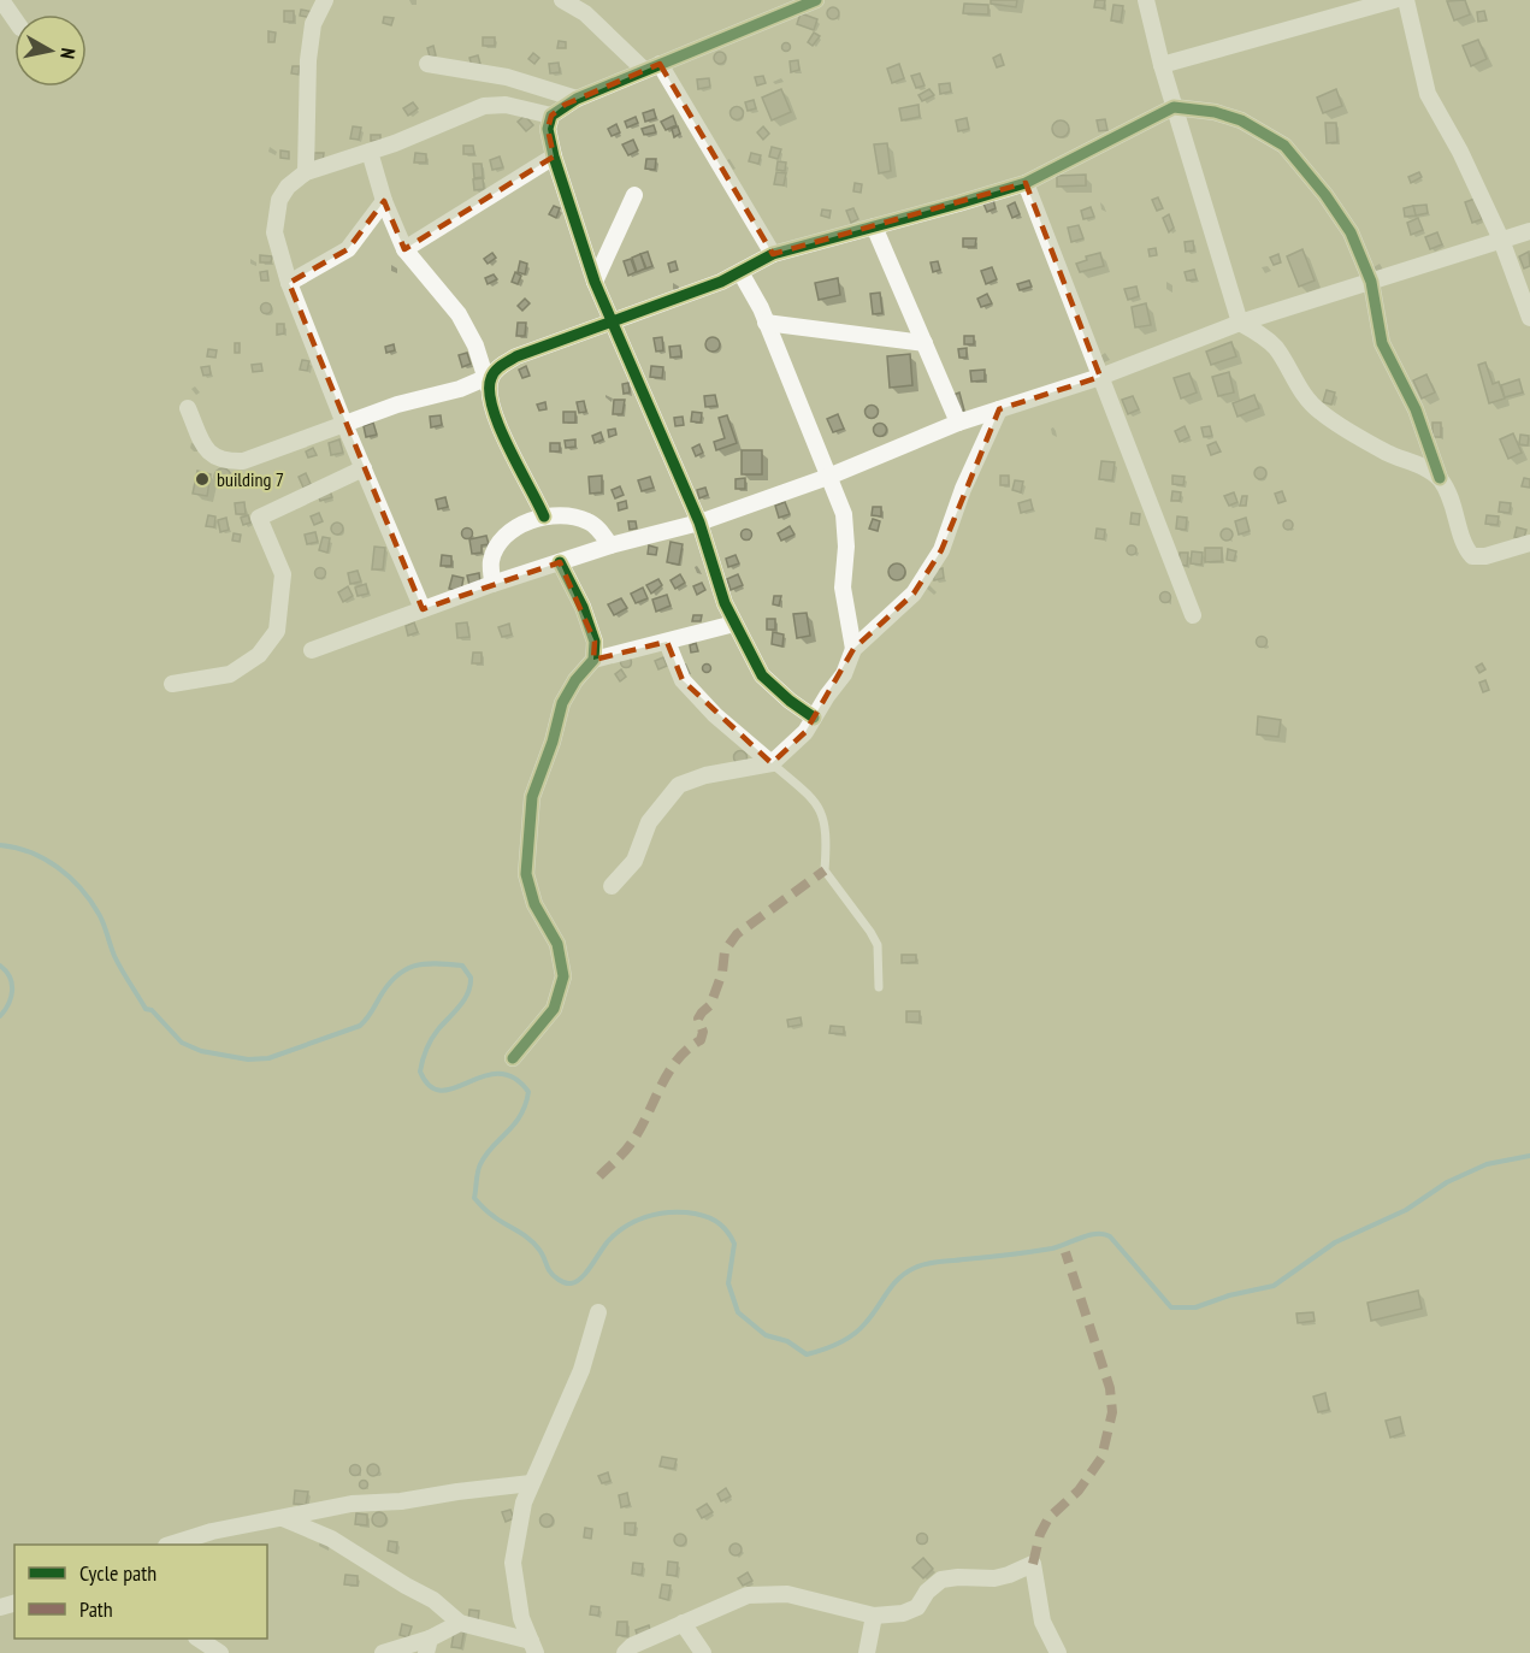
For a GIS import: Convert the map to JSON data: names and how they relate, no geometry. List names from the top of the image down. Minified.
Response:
{"places":["building 7"],"legend":["Cycle path","Path"],"north":"right"}
